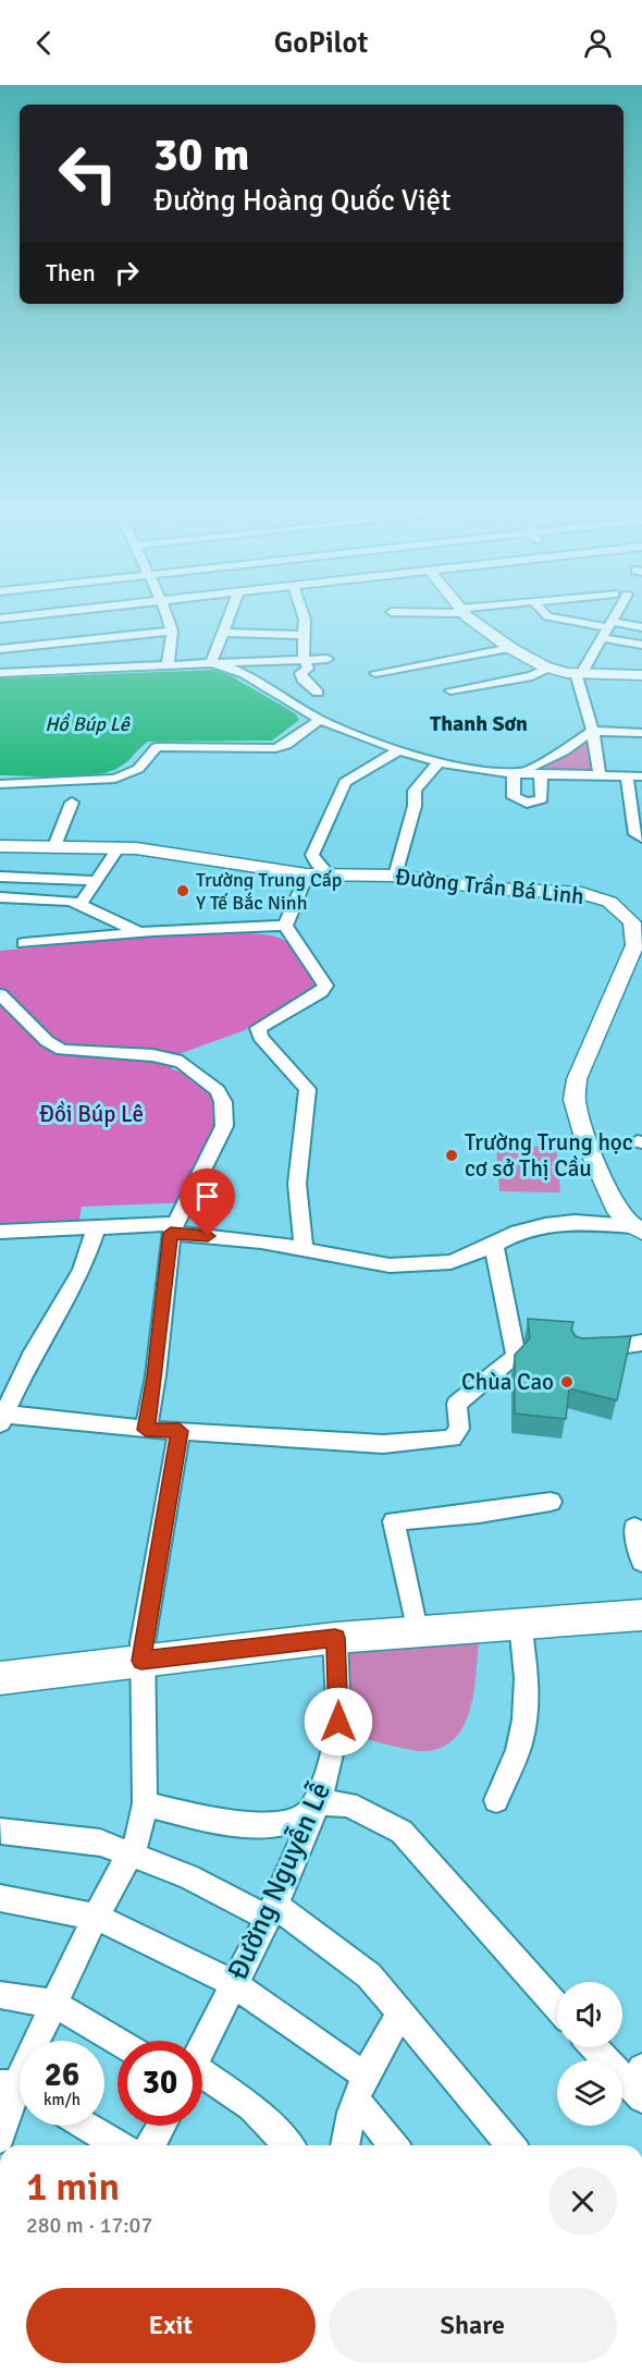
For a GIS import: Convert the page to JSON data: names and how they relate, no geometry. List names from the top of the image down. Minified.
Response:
{"streets":{"street":["Đường Trần Bá Linh","Đường Nguyễn Lễ"]},"districts":["Thanh Sơn"],"water":["Hồ Búp Lê"],"parks":["Đồi Búp Lê"],"places":["Trường Trung Cấp Y Tế Bắc Ninh","Trường Trung học cơ sở Thị Cầu","Chùa Cao"],"page":{"header":"GoPilot","turn":["30 m","Đường Hoàng Quốc Việt"],"then":"Then","speed":"26 km/h","limit":"30","heading":["1 min","280 m · 17:07"],"buttons":["Exit","Share"]}}
